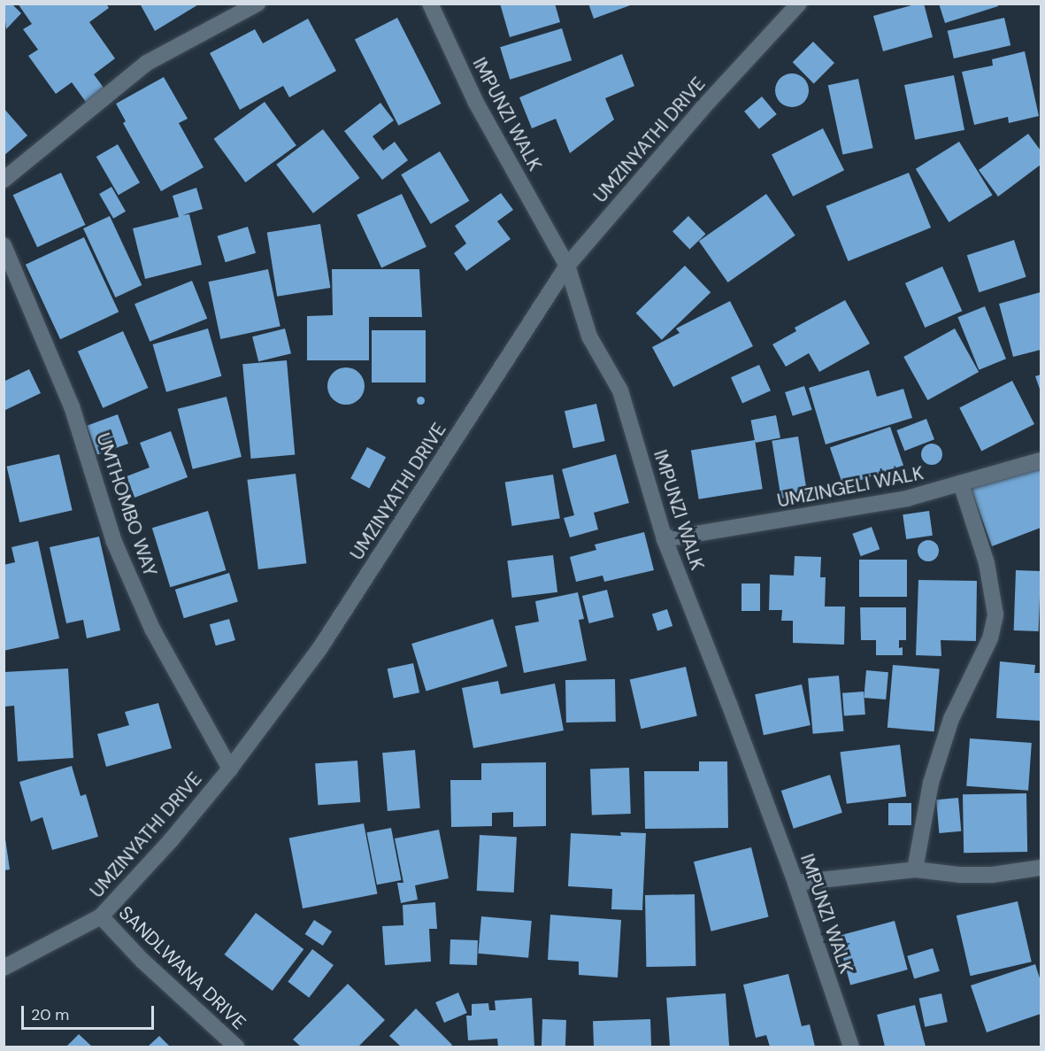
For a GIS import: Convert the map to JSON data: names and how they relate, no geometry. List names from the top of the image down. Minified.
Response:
{"streets":{"street":["IMPUNZI WALK","UMZINYATHI DRIVE","UMZINGELI WALK","UMTHOMBO WAY","SANDLWANA DRIVE"]},"crossings":[["IMPUNZI WALK","UMZINYATHI DRIVE"],["IMPUNZI WALK","UMZINGELI WALK"],["UMZINYATHI DRIVE","UMTHOMBO WAY"],["UMZINYATHI DRIVE","SANDLWANA DRIVE"]],"scale_bar":"20 m"}
